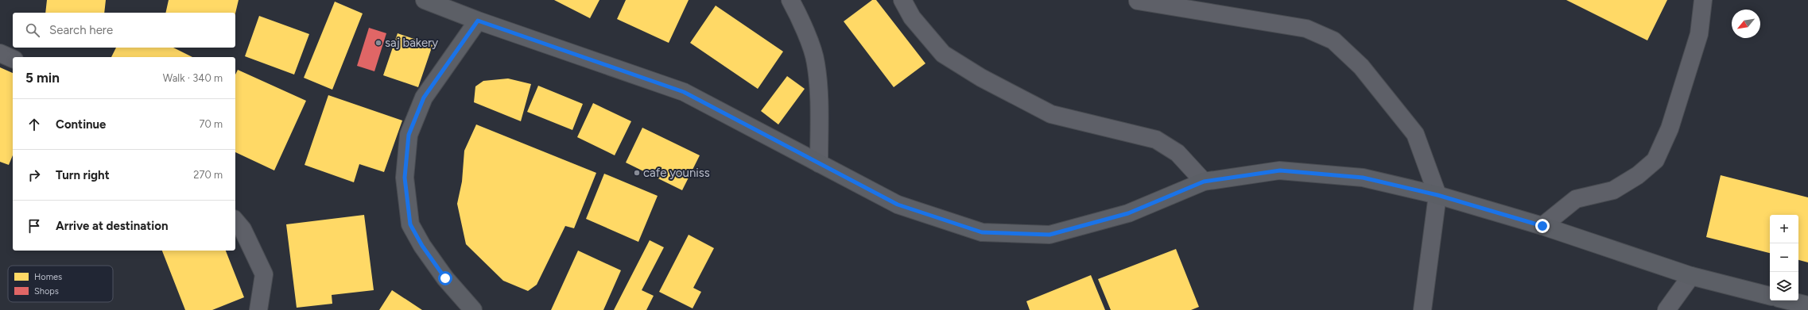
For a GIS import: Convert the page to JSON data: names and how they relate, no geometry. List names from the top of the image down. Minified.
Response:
{"places":["saj bakery","cafe youniss"],"legend":["Homes","Shops"],"north":"bottom left","page":{"search":"Search here","heading":["5 min","Walk · 340 m"],"list":[["Continue","70 m"],["Turn right","270 m"],"Arrive at destination"],"map_buttons":["+","−"]}}
